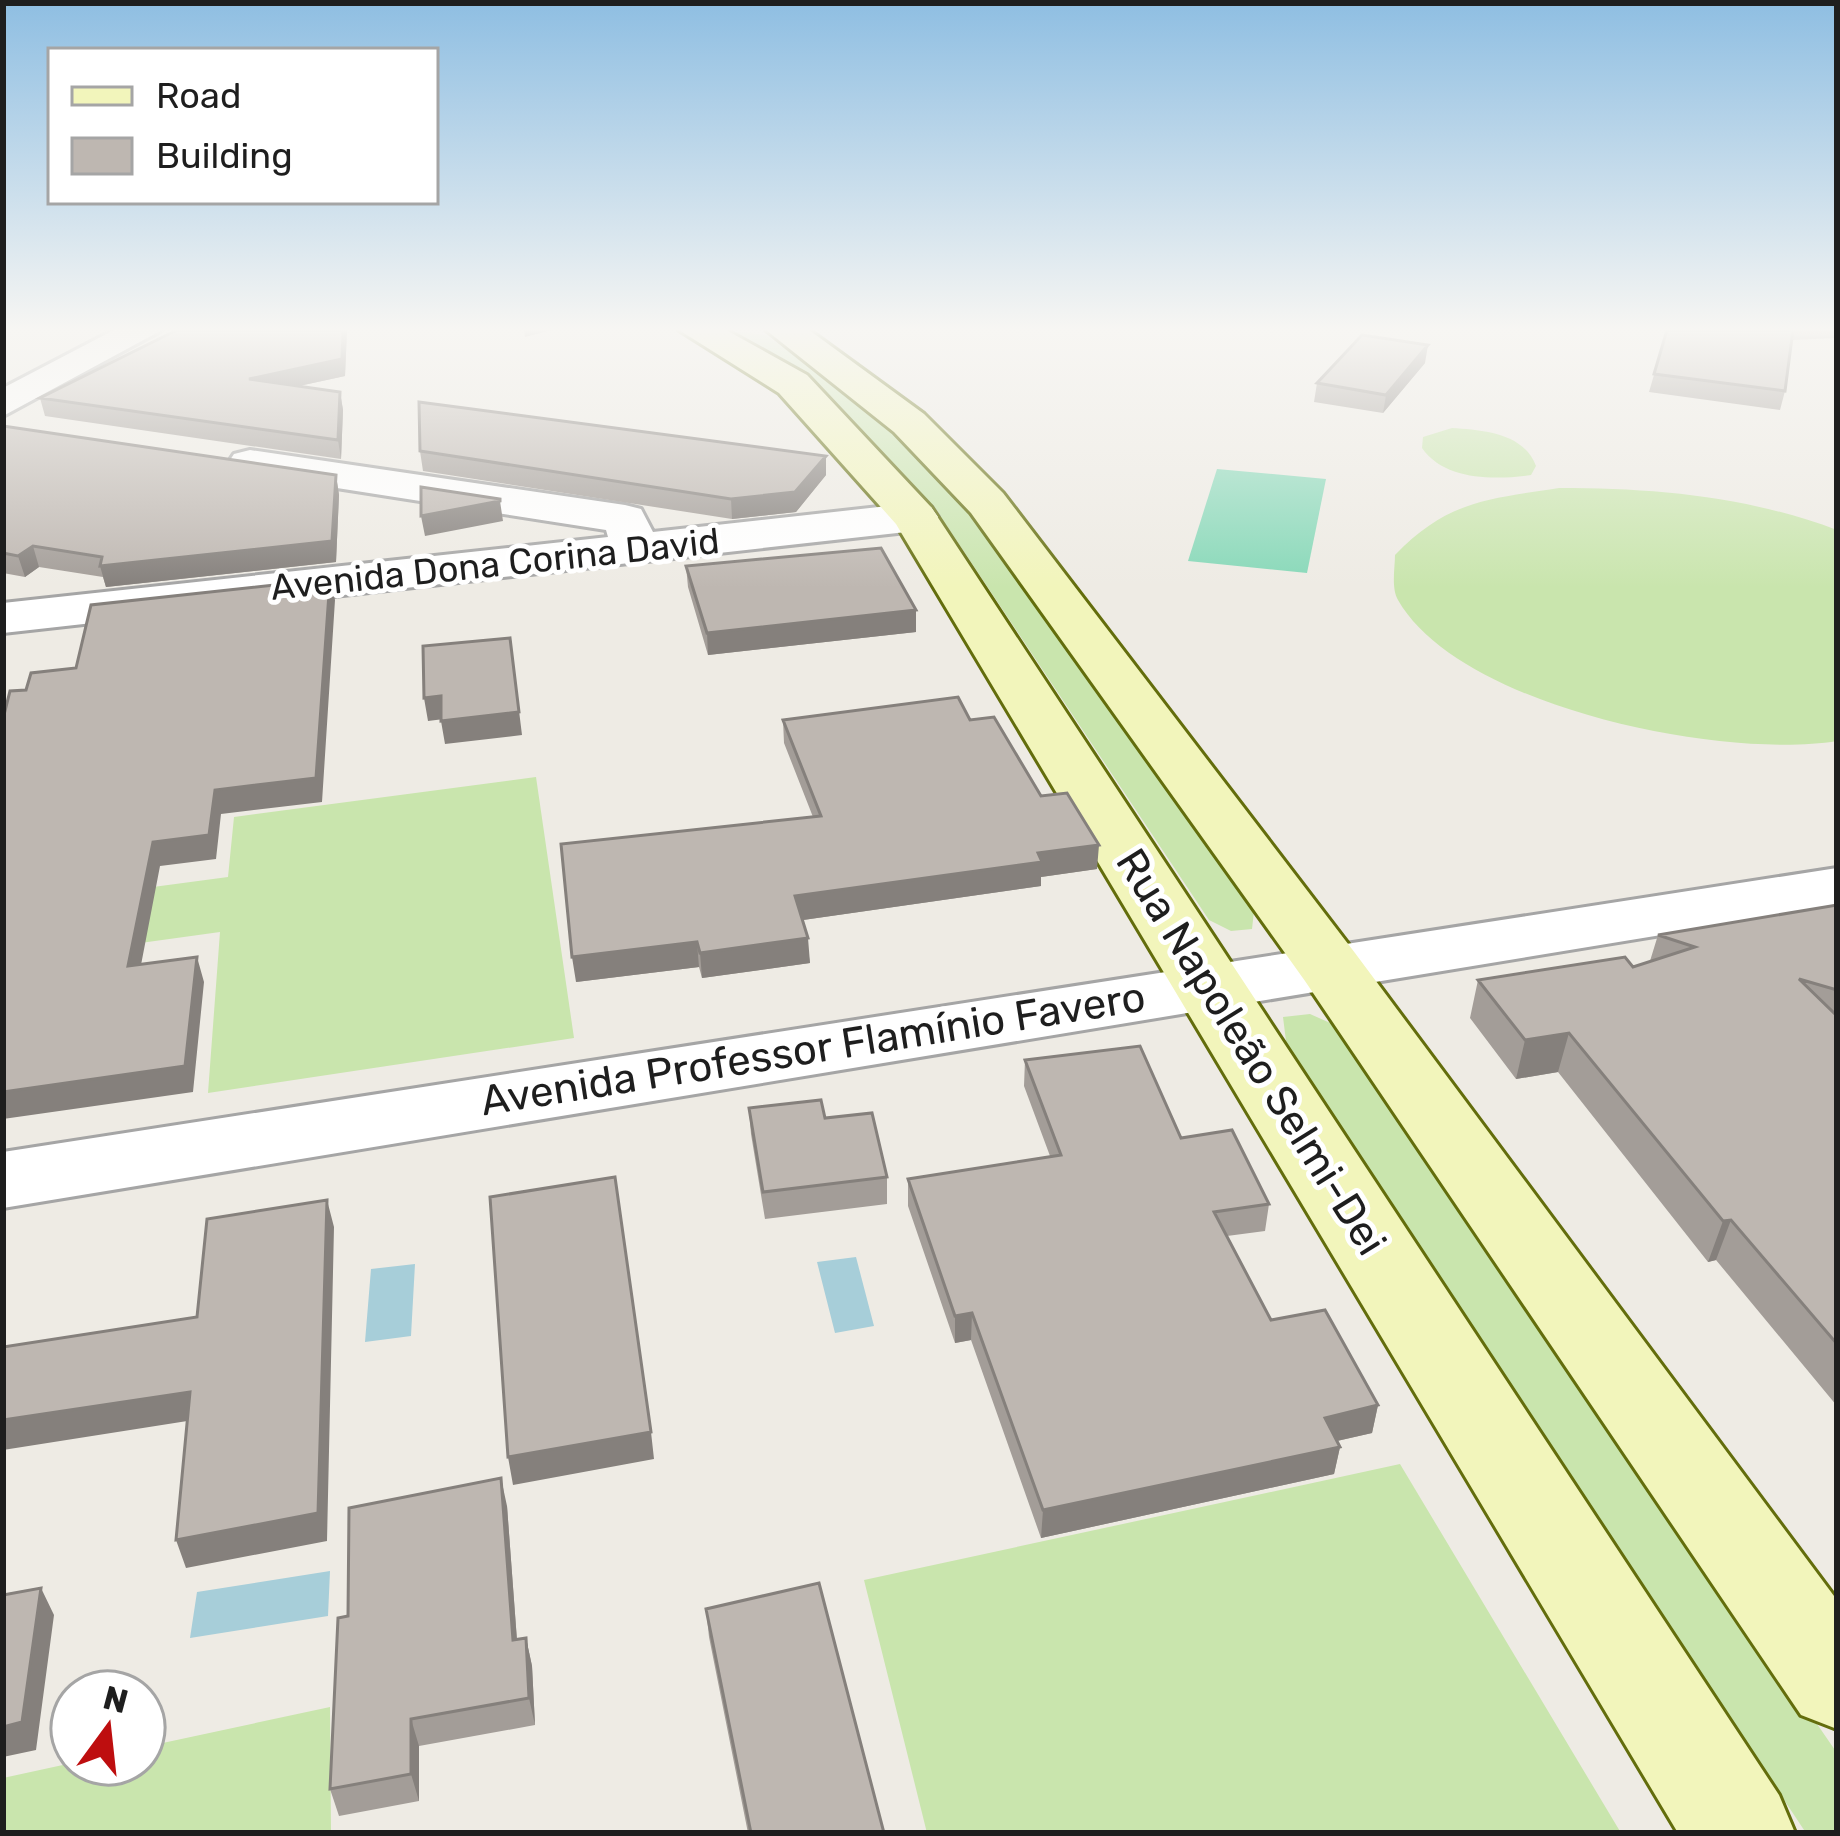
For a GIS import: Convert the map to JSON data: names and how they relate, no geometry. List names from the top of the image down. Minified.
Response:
{"streets":{"main road":["Rua Napoleão Selmi-Dei"],"street":["Avenida Dona Corina David","Avenida Professor Flamínio Favero"]},"crossings":[["Avenida Dona Corina David","Rua Napoleão Selmi-Dei"],["Avenida Professor Flamínio Favero","Rua Napoleão Selmi-Dei"]],"legend":["Road","Building"],"north":"top"}
